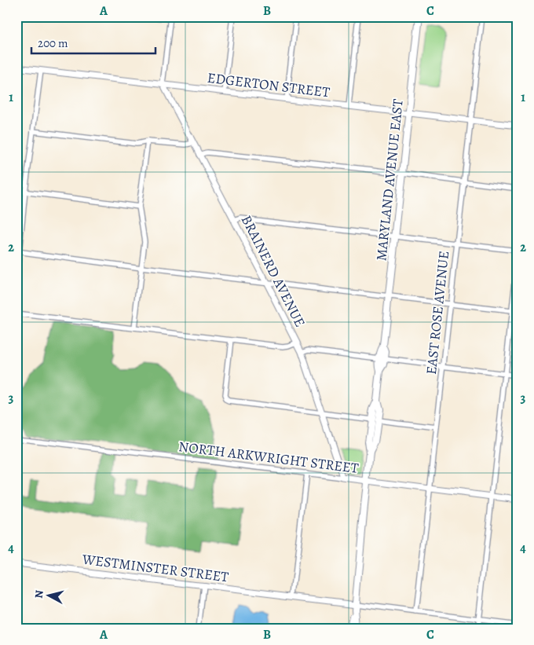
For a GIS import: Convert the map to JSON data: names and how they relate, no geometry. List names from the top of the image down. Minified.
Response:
{"streets":{"main road":["MARYLAND AVENUE EAST"],"street":["EDGERTON STREET","BRAINERD AVENUE","EAST ROSE AVENUE","NORTH ARKWRIGHT STREET","WESTMINSTER STREET"]},"crossings":[["EDGERTON STREET","MARYLAND AVENUE EAST"],["EDGERTON STREET","BRAINERD AVENUE"],["EDGERTON STREET","EAST ROSE AVENUE"],["MARYLAND AVENUE EAST","NORTH ARKWRIGHT STREET"],["MARYLAND AVENUE EAST","WESTMINSTER STREET"],["BRAINERD AVENUE","NORTH ARKWRIGHT STREET"],["EAST ROSE AVENUE","NORTH ARKWRIGHT STREET"]],"scale_bar":"200 m","north":"left","grid":{"columns":["A","B","C"],"rows":["1","2","3","4"]}}
